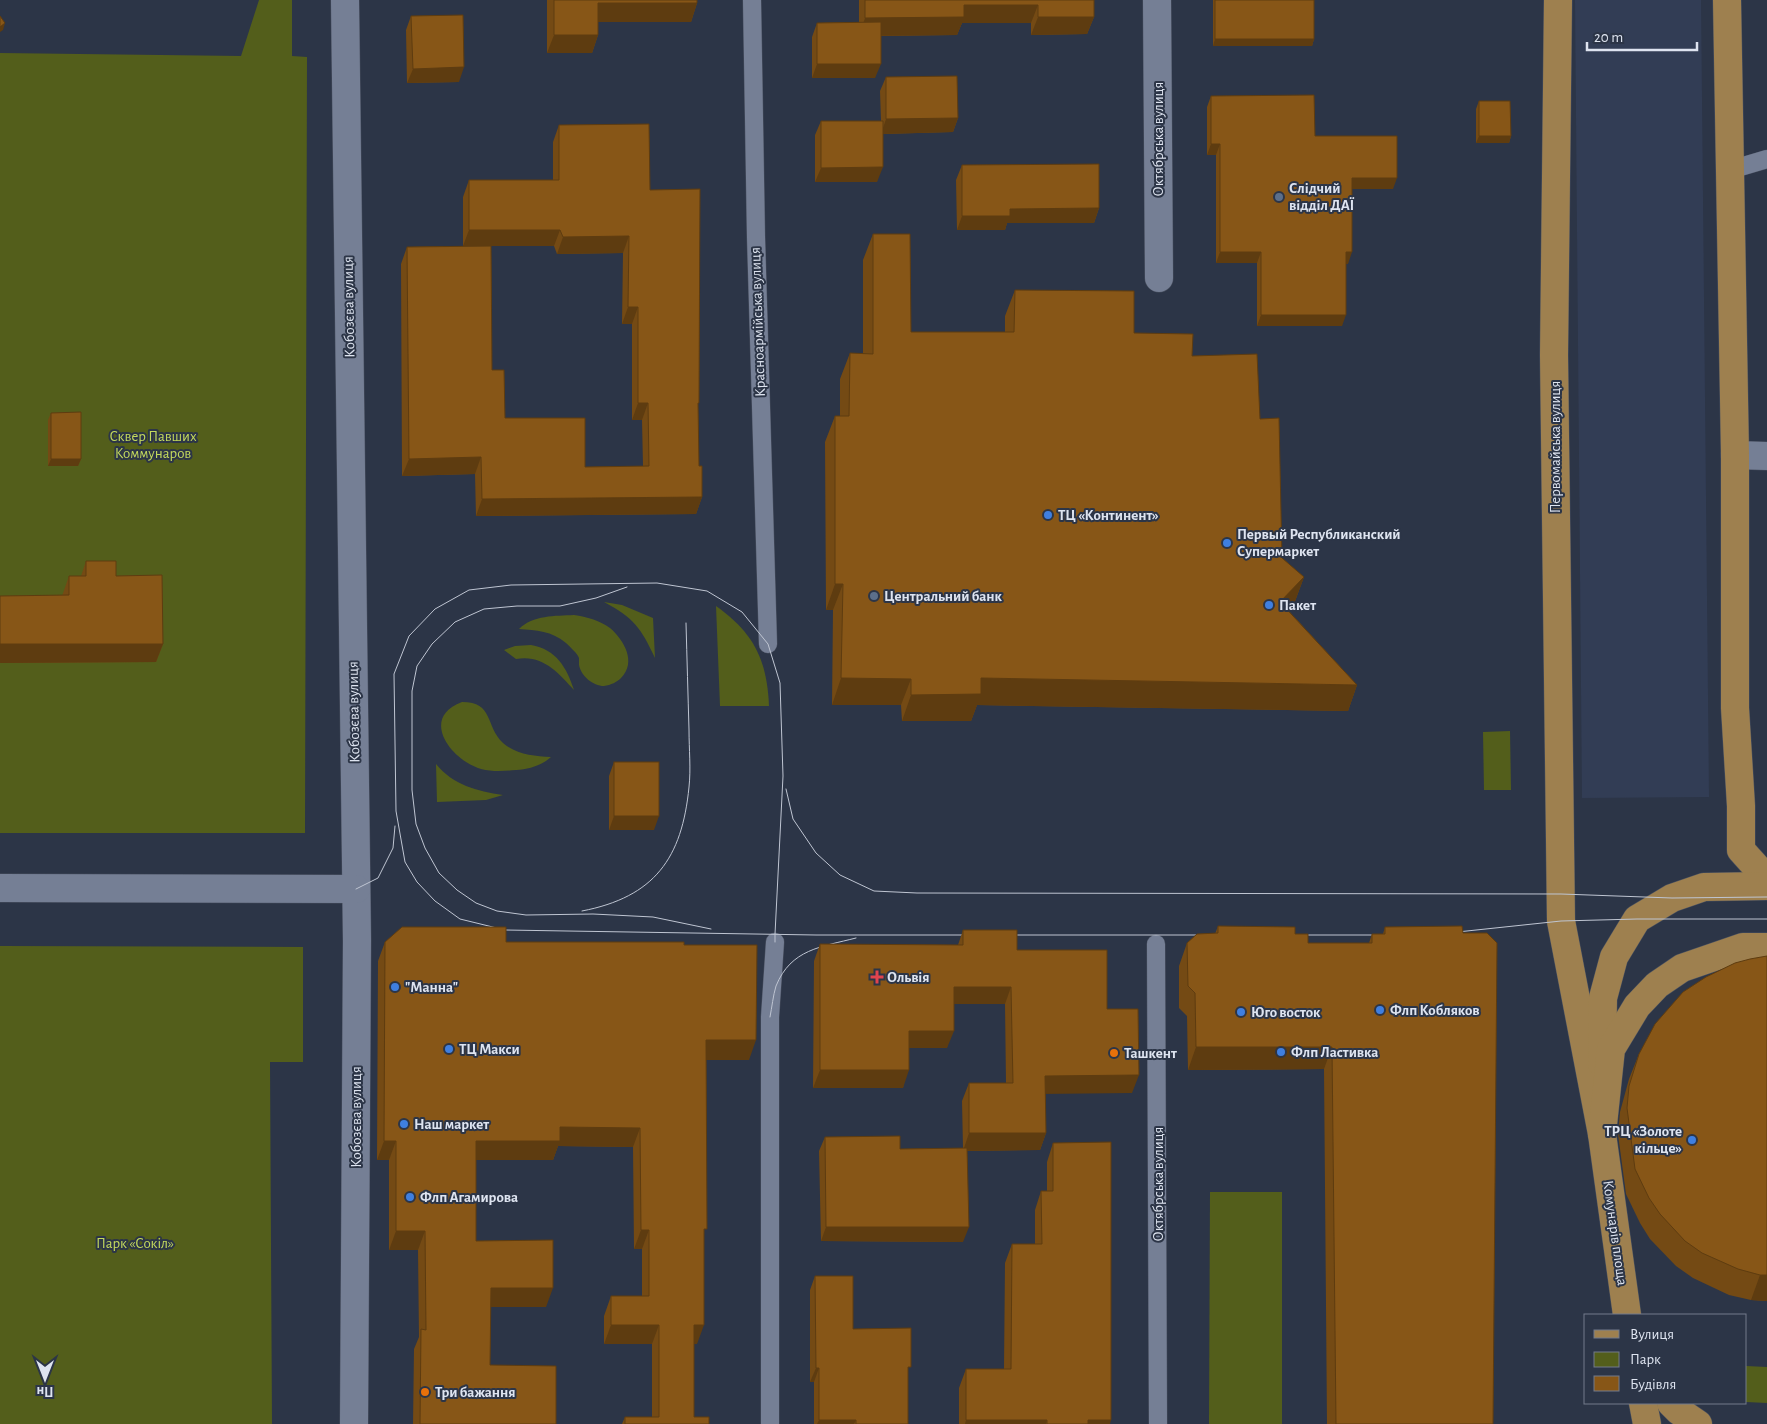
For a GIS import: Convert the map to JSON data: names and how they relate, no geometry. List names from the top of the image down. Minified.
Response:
{"streets":{"main road":["Первомайська вулиця","Комунарів площа"],"street":["Октябрська вулиця","Кобозєва вулиця"],"lane":["Красноармійська вулиця"]},"crossings":[["Первомайська вулиця","Комунарів площа"]],"parks":["Сквер Павших Коммунаров","Парк «Сокіл»"],"places":{"other":["Слідчий відділ ДАЇ","ТЦ «Континент»","Первый Республиканский Супермаркет","Центральний банк","Пакет","\"Манна\"","Флп Кобляков","Юго восток","ТЦ Макси","Флп Ластивка","Ташкент","Наш маркет","ТРЦ «Золоте кільце»","Флп Агамирова","Три бажання"],"health":["Ольвія"]},"legend":["Вулиця","Парк","Будівля"],"scale_bar":"20 m","north":"bottom"}
